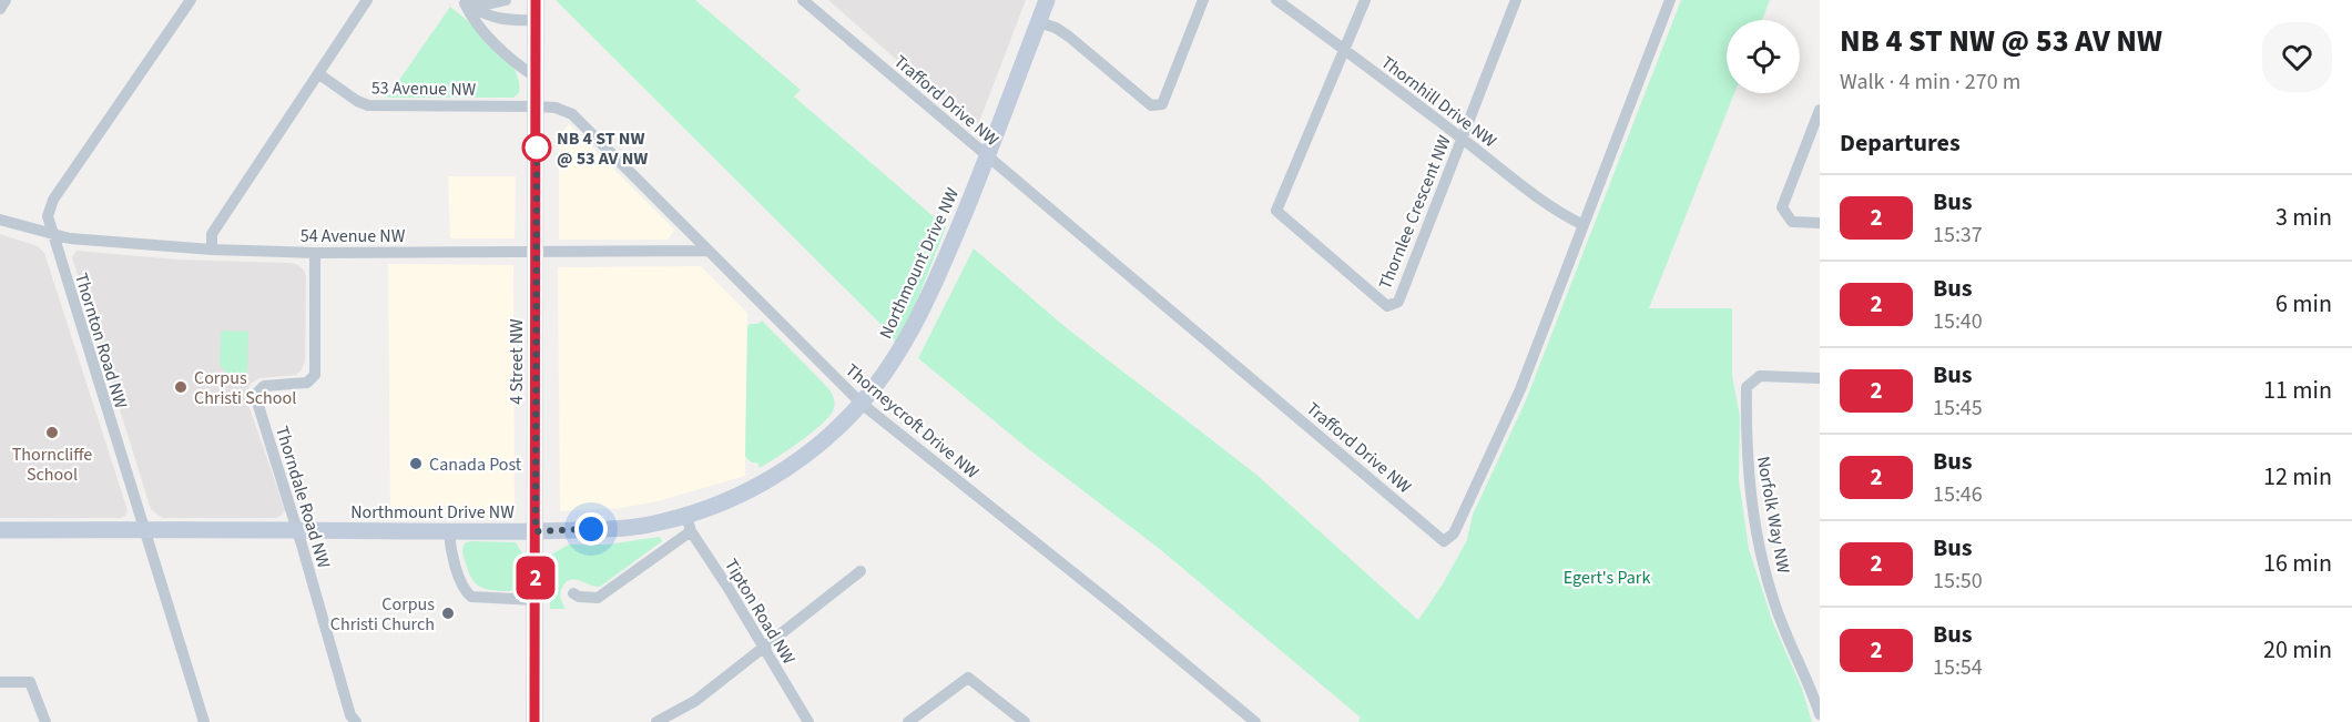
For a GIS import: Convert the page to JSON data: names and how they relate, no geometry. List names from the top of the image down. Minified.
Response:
{"streets":{"street":["53 Avenue NW","Trafford Drive NW","Thornhill Drive NW","Thornlee Crescent NW","54 Avenue NW","Northmount Drive NW","Thornton Road NW","4 Street NW","Thorneycroft Drive NW","Thorndale Road NW","Norfolk Way NW","Tipton Road NW"]},"crossings":[["53 Avenue NW","4 Street NW"],["53 Avenue NW","Thorneycroft Drive NW"],["Trafford Drive NW","Thornhill Drive NW"],["Trafford Drive NW","Northmount Drive NW"],["Thornhill Drive NW","Thornlee Crescent NW"],["54 Avenue NW","Thornton Road NW"],["54 Avenue NW","4 Street NW"],["54 Avenue NW","Thorneycroft Drive NW"],["54 Avenue NW","Thorndale Road NW"],["Northmount Drive NW","Thornton Road NW"],["Northmount Drive NW","4 Street NW"],["Northmount Drive NW","Thorneycroft Drive NW"],["Northmount Drive NW","Thorndale Road NW"],["Northmount Drive NW","Tipton Road NW"],["4 Street NW","Thorneycroft Drive NW"]],"parks":["Egert's Park"],"places":["NB 4 ST NW @ 53 AV NW","Corpus Christi School","Thorncliffe School","Canada Post","Corpus Christi Church"],"lines":["bus line 2"],"page":{"on_map":"2","heading":[["NB 4 ST NW @ 53 AV NW","Walk · 4 min · 270 m"],"Departures"],"list":[{"mark":"2","name":"Bus","note":"15:37","value":"3 min"},{"mark":"2","name":"Bus","note":"15:40","value":"6 min"},{"mark":"2","name":"Bus","note":"15:45","value":"11 min"},{"mark":"2","name":"Bus","note":"15:46","value":"12 min"},{"mark":"2","name":"Bus","note":"15:50","value":"16 min"},{"mark":"2","name":"Bus","note":"15:54","value":"20 min"}]}}
